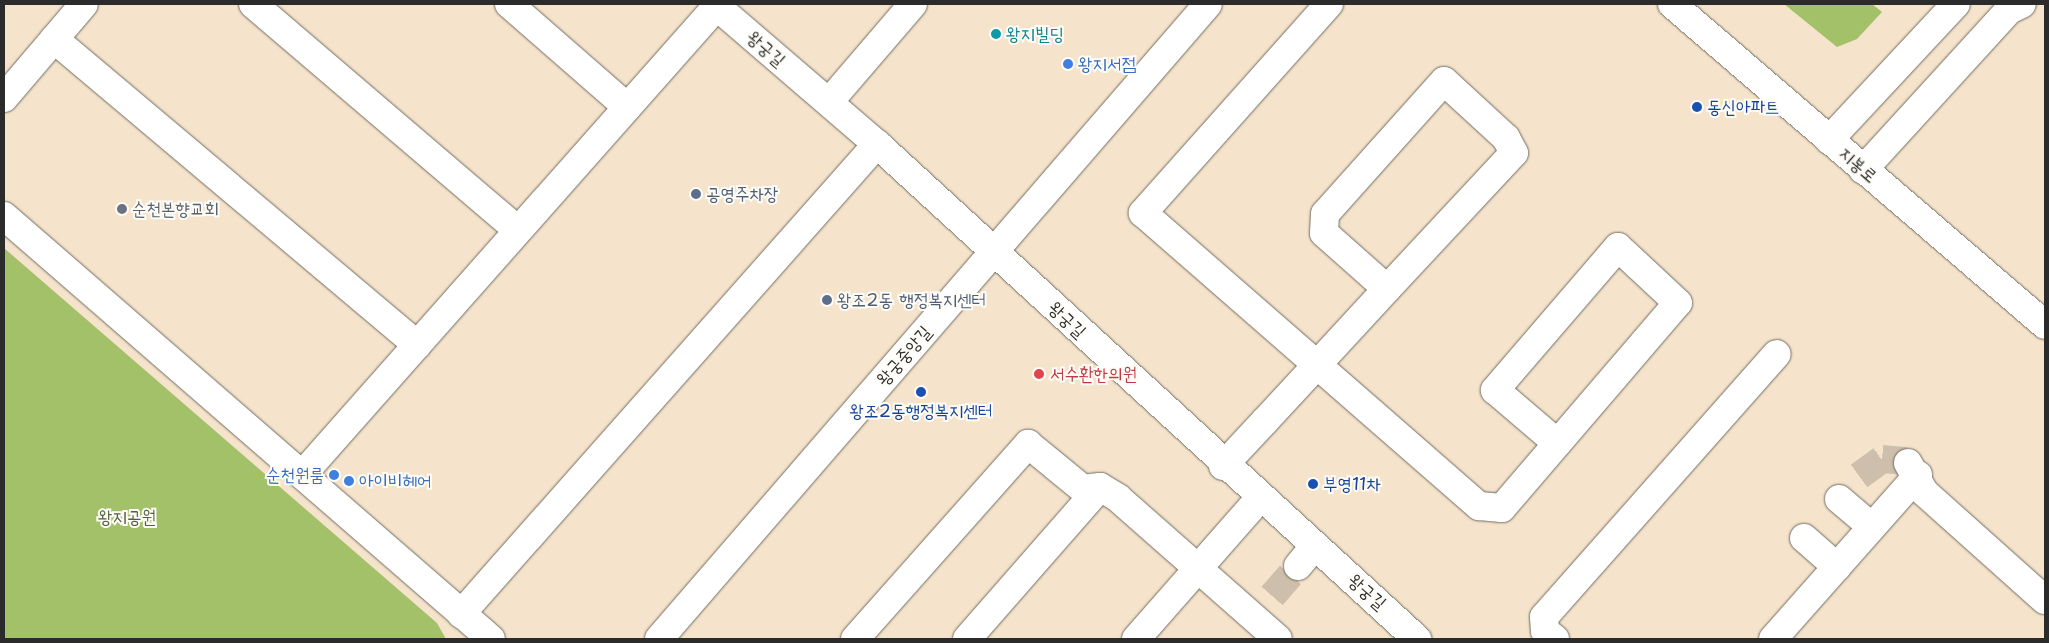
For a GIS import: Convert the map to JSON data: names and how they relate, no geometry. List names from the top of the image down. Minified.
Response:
{"streets":{"street":["왕궁길","지봉로","왕궁중앙길"]},"crossings":[["왕궁길","왕궁중앙길"]],"parks":["왕지공원"],"places":["왕지빌딩","왕지서점","동신아파트","공영주차장","순천본향교회","왕조2동 행정복지센터","서수환한의원","왕조2동행정복지센터","순천원룸","아이비헤어","부영11차"]}
